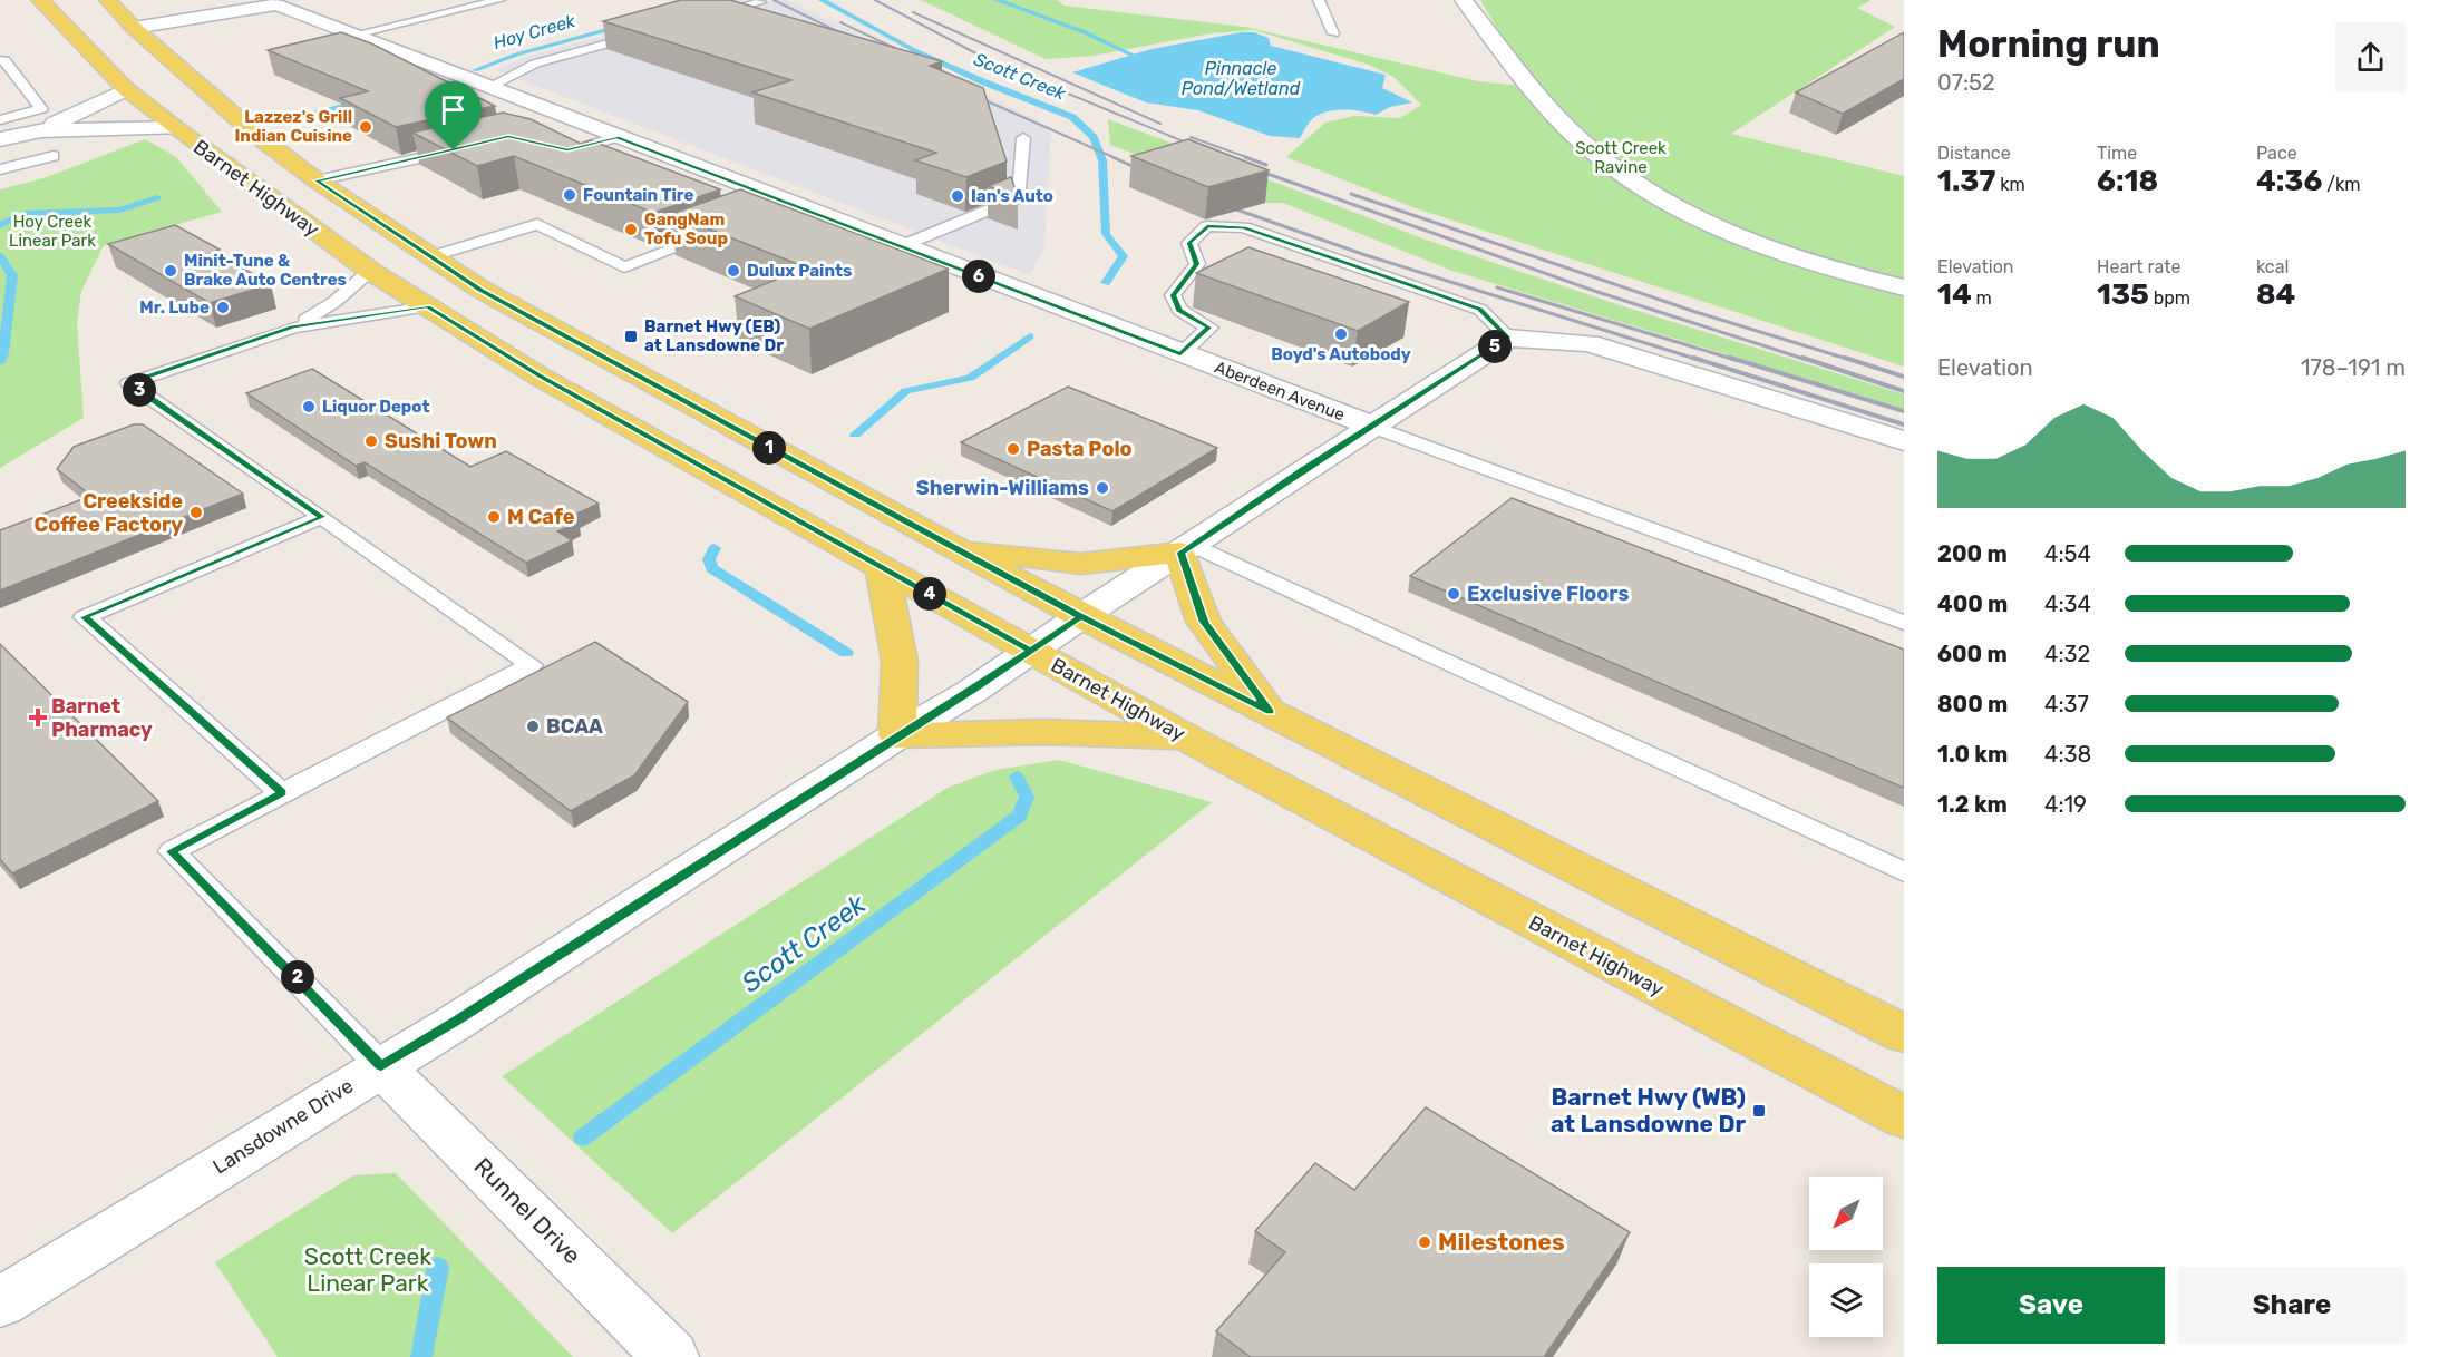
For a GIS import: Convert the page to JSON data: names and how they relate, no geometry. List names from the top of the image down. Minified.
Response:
{"streets":{"main road":["Barnet Highway"],"street":["Aberdeen Avenue","Lansdowne Drive","Runnel Drive"]},"crossings":[["Barnet Highway","Aberdeen Avenue"],["Barnet Highway","Lansdowne Drive"],["Aberdeen Avenue","Lansdowne Drive"],["Lansdowne Drive","Runnel Drive"]],"water":["Hoy Creek","Pinnacle Pond/Wetland","Scott Creek"],"parks":["Scott Creek Ravine","Hoy Creek Linear Park","Scott Creek Linear Park"],"places":{"other":["Lazzez's Grill Indian Cuisine","Fountain Tire","Ian's Auto","GangNam Tofu Soup","Minit-Tune & Brake Auto Centres","Dulux Paints","Mr. Lube","Boyd's Autobody","Liquor Depot","Sushi Town","Pasta Polo","Sherwin-Williams","Creekside Coffee Factory","M Cafe","Exclusive Floors","BCAA","Milestones"],"transit":["Barnet Hwy (EB) at Lansdowne Dr","Barnet Hwy (WB) at Lansdowne Dr"],"health":["Barnet Pharmacy"]},"north":"bottom left","page":{"heading":["Morning run","07:52"],"stats":[["Distance","1.37 km"],["Time","6:18"],["Pace","4:36 /km"],["Elevation","14 m"],["Heart rate","135 bpm"],["kcal","84"]],"pins":["6","5","3","1","4","2"],"chart":["Elevation","178–191 m"],"list":[{"name":"200 m","note":"4:54"},{"name":"400 m","note":"4:34"},{"name":"600 m","note":"4:32"},{"name":"800 m","note":"4:37"},{"name":"1.0 km","note":"4:38"},{"name":"1.2 km","note":"4:19"}],"buttons":["Save","Share"]}}
